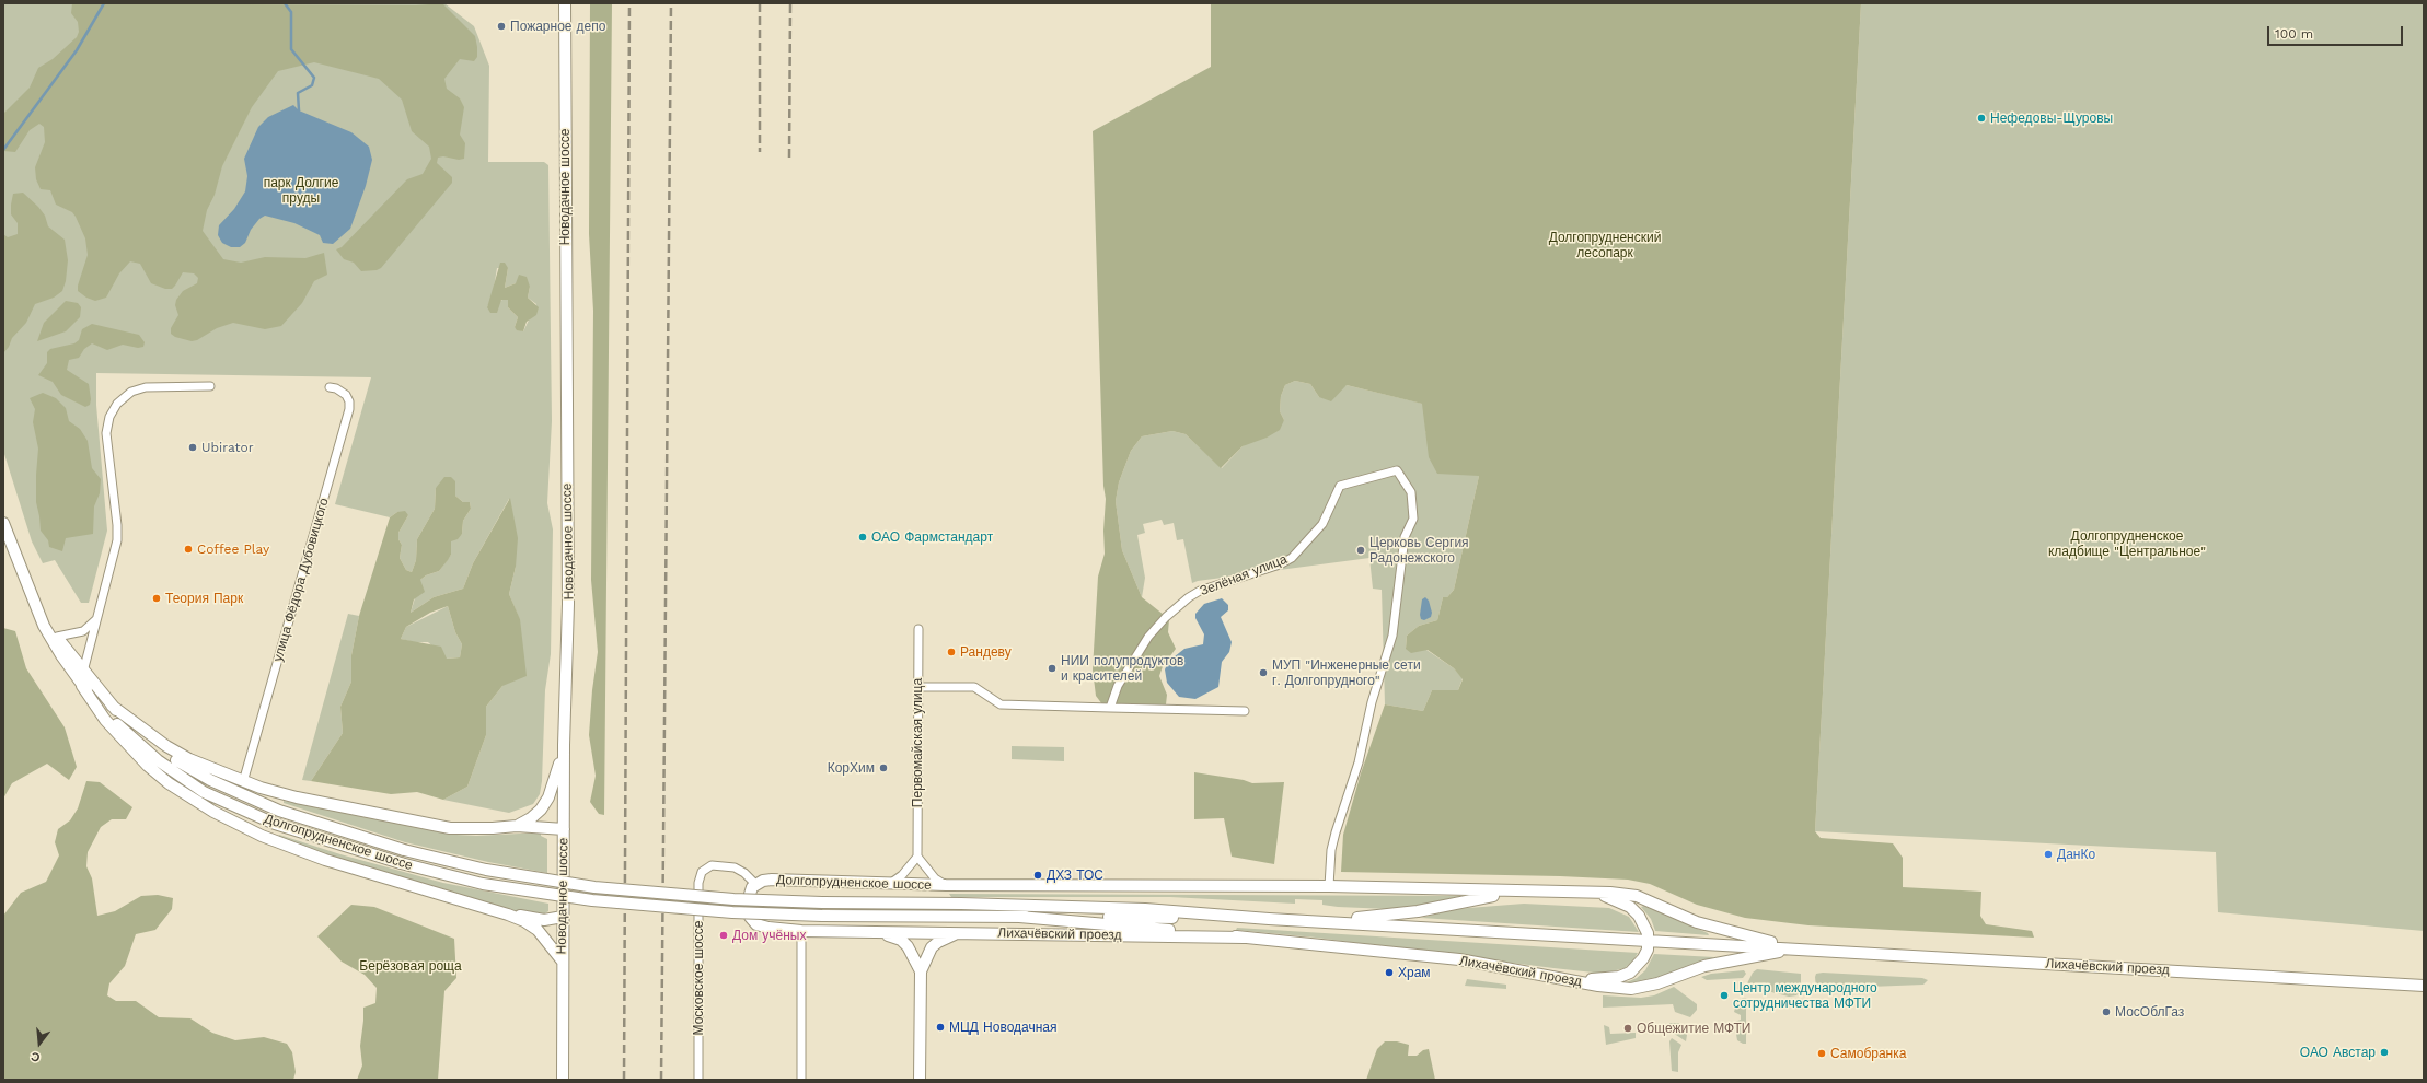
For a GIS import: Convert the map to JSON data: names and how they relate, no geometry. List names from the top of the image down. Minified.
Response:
{"streets":{"main road":["Новодачное шоссе","Долгопрудненское шоссе","Лихачёвский проезд"],"street":["Зелёная улица","улица Фёдора Дубовицкого","Первомайская улица","Московское шоссе"]},"crossings":[["Зелёная улица","Долгопрудненское шоссе"],["Долгопрудненское шоссе","Лихачёвский проезд"],["Долгопрудненское шоссе","Московское шоссе"]],"parks":["парк Долгие пруды","Долгопрудненский лесопарк","Долгопрудненское кладбище \"Центральное\"","Берёзовая роща"],"places":["Пожарное депо","Нефедовы-Щуровы","Ubirator","ОАО Фармстандарт","Coffee Play","Церковь Сергия Радонежского","Теория Парк","Рандеву","НИИ полупродуктов и красителей","МУП \"Инженерные сети г. Долгопрудного\"","КорХим","ДанКо","ДХЗ ТОС","Дом учёных","Храм","Центр международного сотрудничества МФТИ","МосОблГаз","МЦД Новодачная","Общежитие МФТИ","ОАО Австар","Самобранка"],"scale_bar":"100 m","north":"bottom"}
